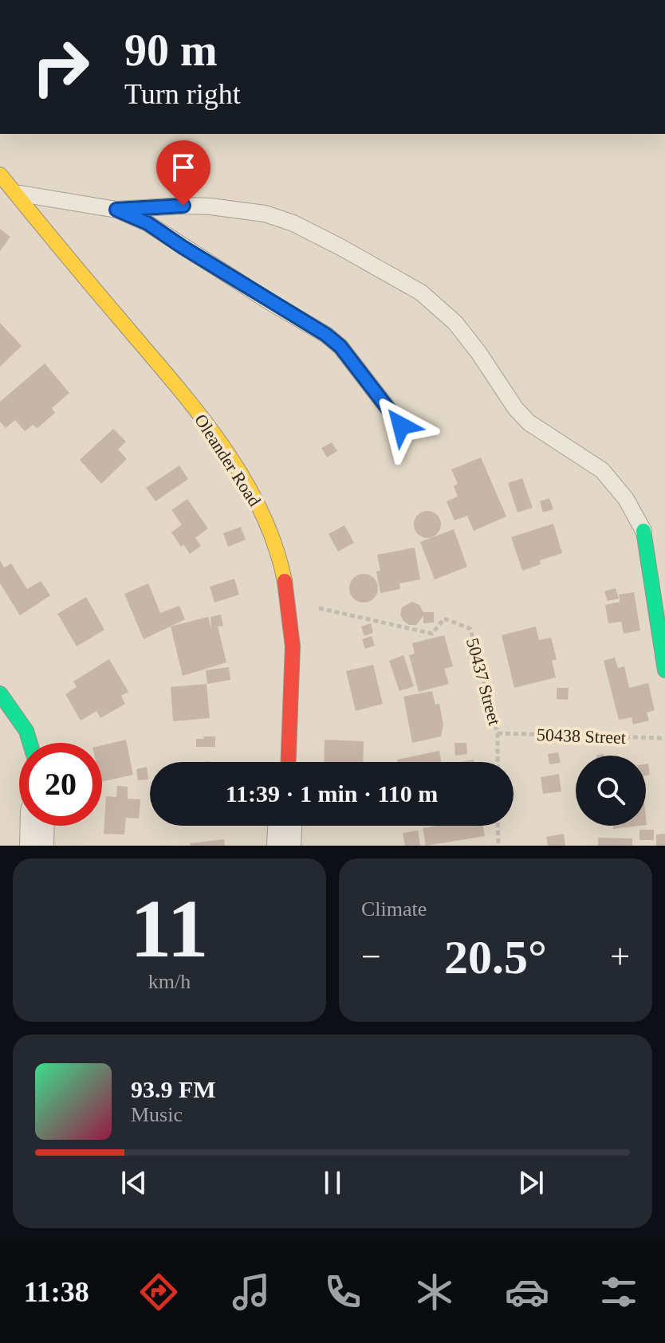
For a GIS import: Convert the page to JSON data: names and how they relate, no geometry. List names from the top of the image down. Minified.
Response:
{"streets":{"street":["Oleander Road"],"path":["50437 Street","50438 Street"]},"crossings":[["Oleander Road","50437 Street"],["50437 Street","50438 Street"]],"page":{"turn":["90 m","Turn right"],"limit":"20","trip":"11:39 · 1 min · 110 m","tile":[["11","km/h"],"Climate"],"heat":["−","20.5°","+"],"song":["93.9 FM","Music"],"tabs":"11:38"}}
